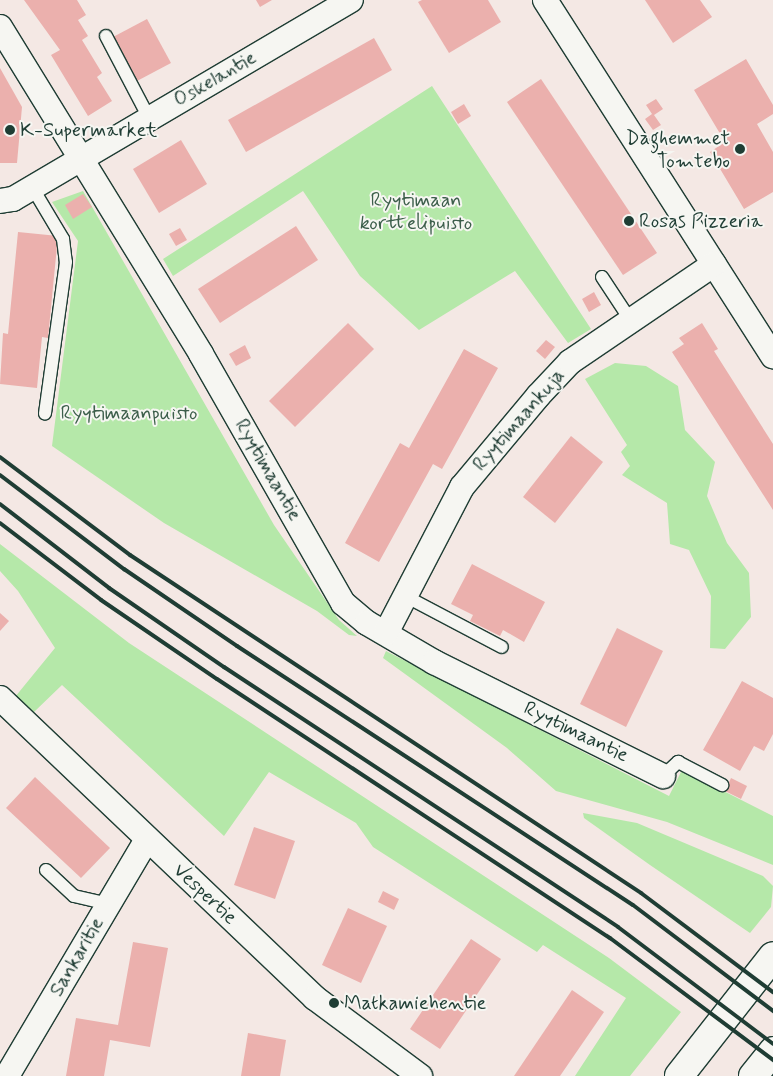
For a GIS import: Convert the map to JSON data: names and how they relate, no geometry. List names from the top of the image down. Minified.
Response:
{"streets":{"street":["Oskelantie","Ryytimaankuja","Ryytimaantie","Vespertie","Sankaritie"]},"crossings":[["Oskelantie","Ryytimaantie"],["Ryytimaankuja","Ryytimaantie"],["Vespertie","Sankaritie"]],"parks":["Ryytimaan korttelipuisto","Ryytimaanpuisto"],"places":["K-Supermarket","Daghemmet Tomtebo","Rosas Pizzeria","Matkamiehentie"]}
